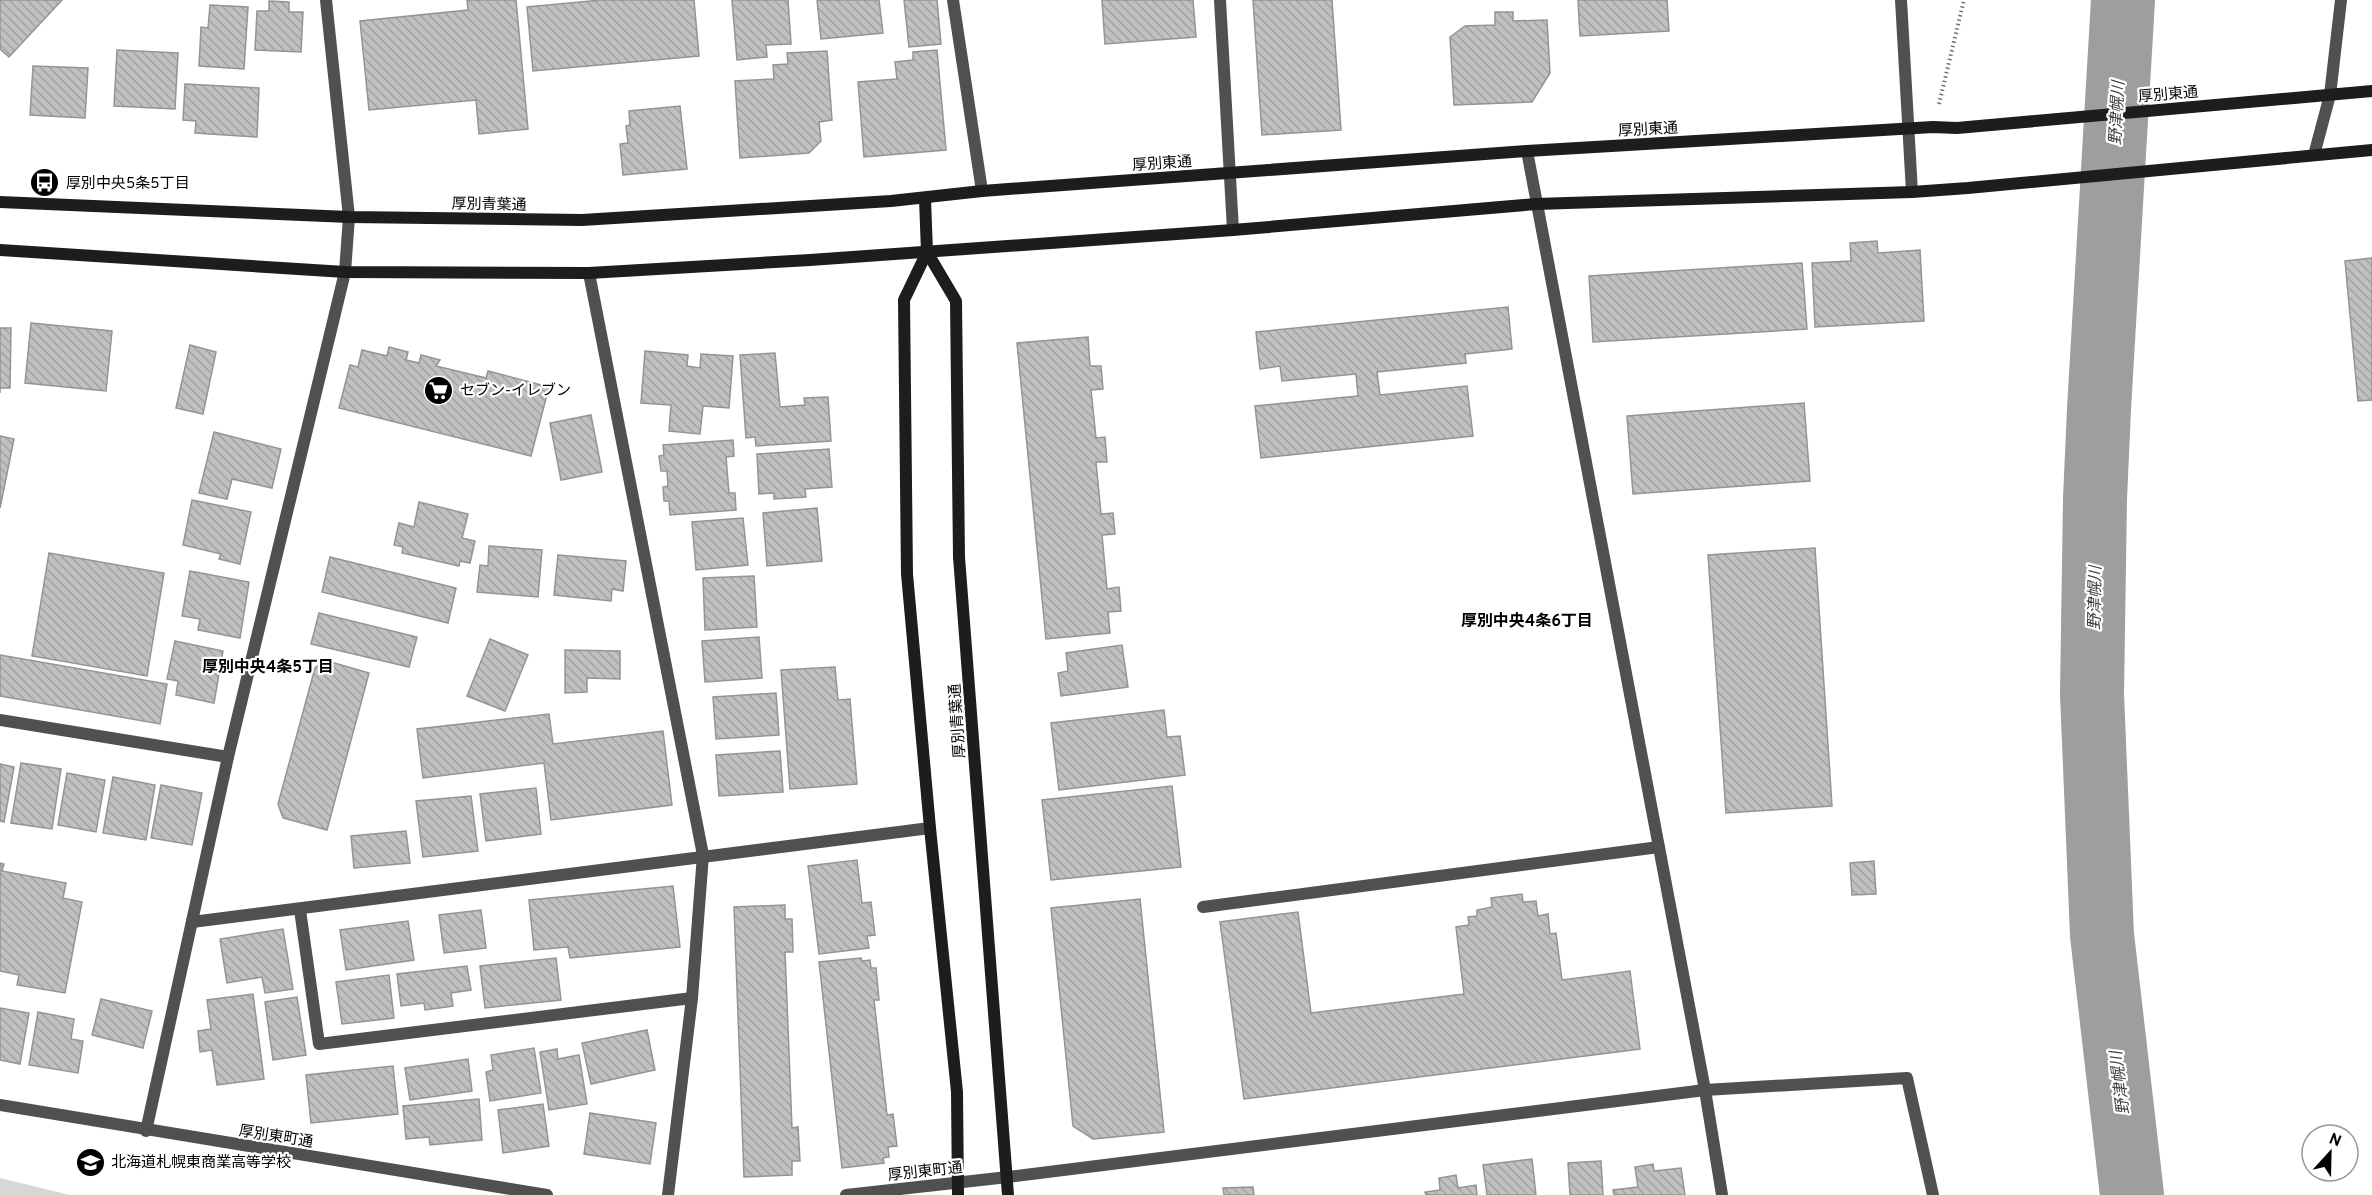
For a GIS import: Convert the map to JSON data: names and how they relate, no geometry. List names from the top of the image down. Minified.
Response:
{"streets":{"street":["厚別東通","厚別青葉通","厚別東町通"]},"crossings":[["厚別東通","厚別青葉通"],["厚別青葉通","厚別東町通"]],"districts":["厚別中央4条6丁目","厚別中央4条5丁目"],"water":["野津幌川"],"places":{"bus stop":["厚別中央5条5丁目"],"supermarket":["セブン-イレブン"],"school or university":["北海道札幌東商業高等学校"]},"north":"top"}
